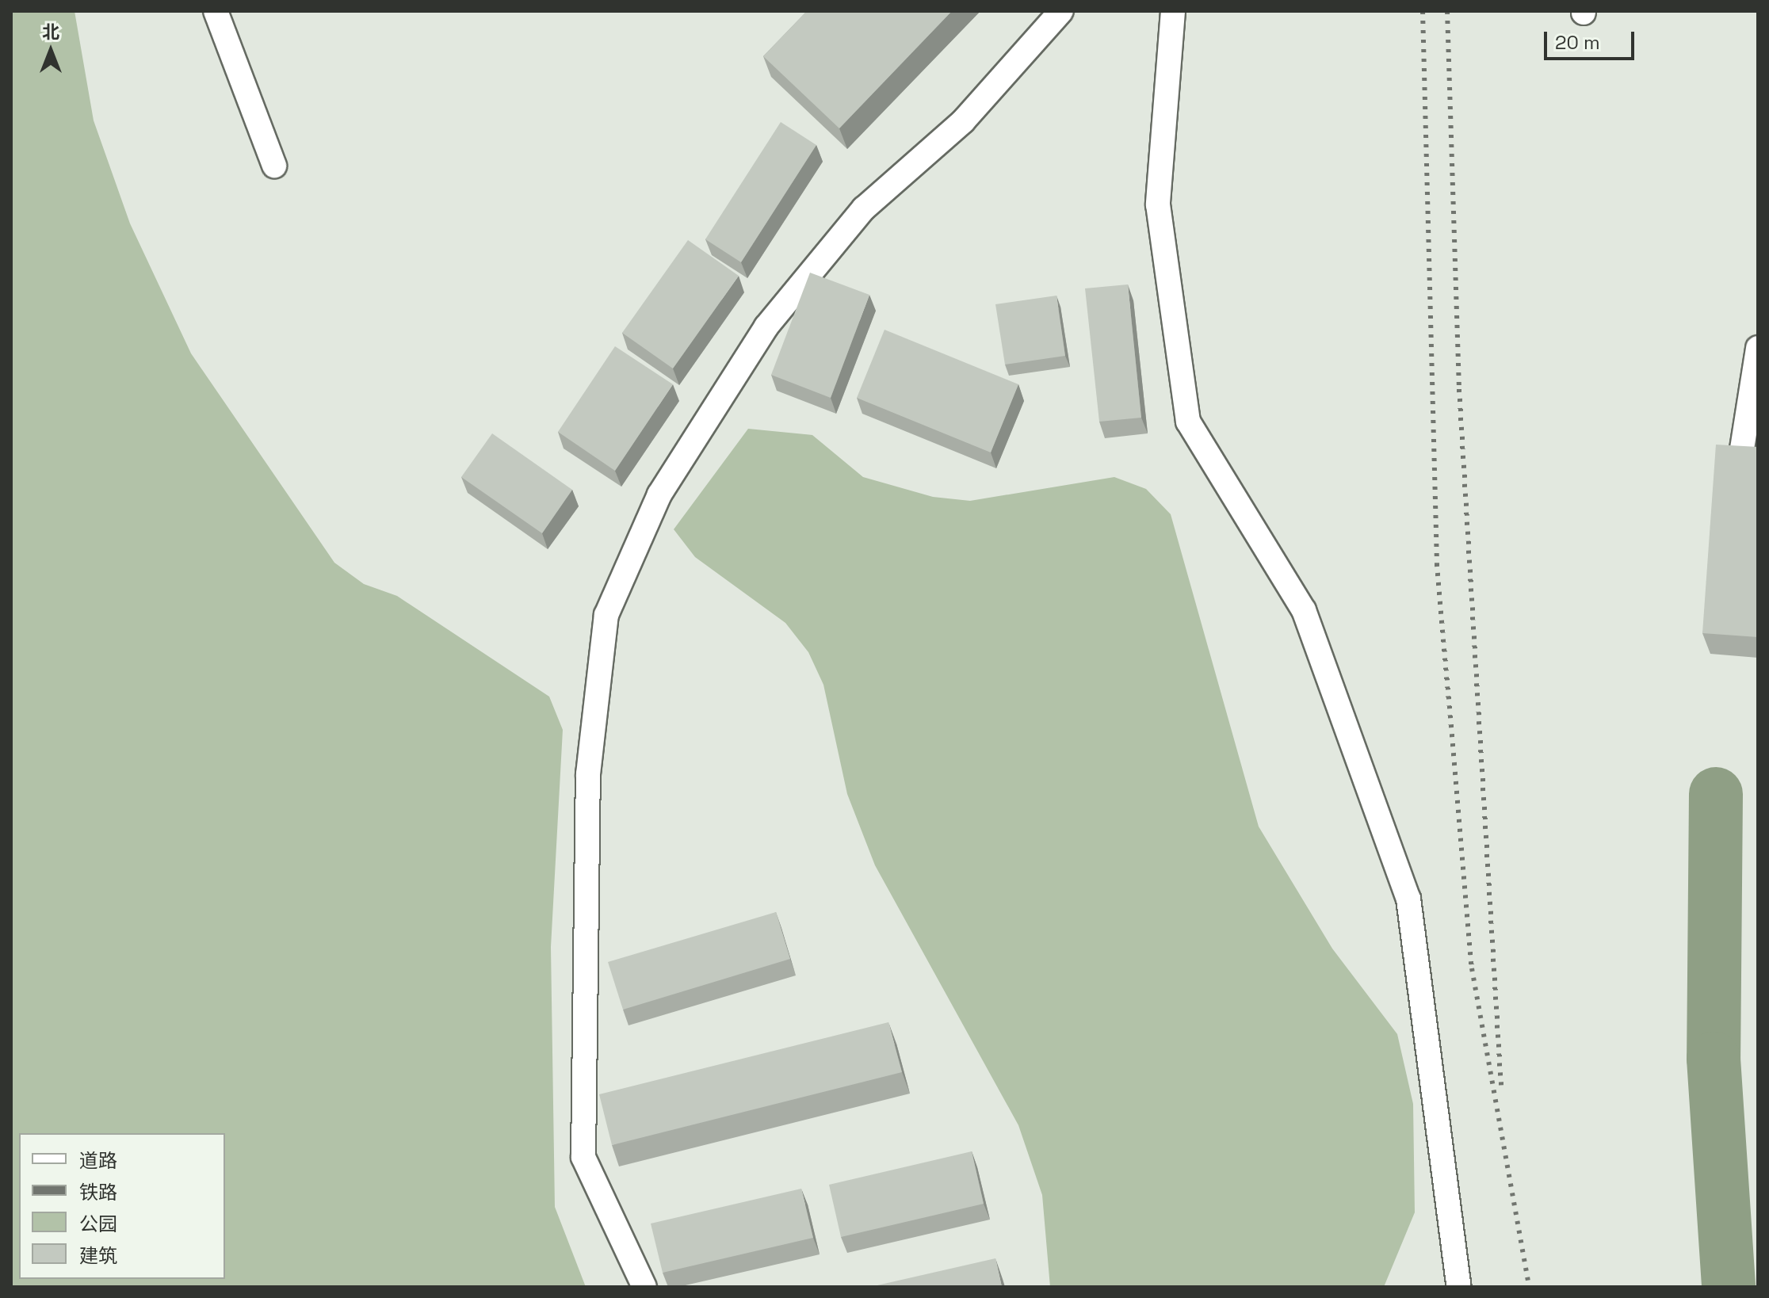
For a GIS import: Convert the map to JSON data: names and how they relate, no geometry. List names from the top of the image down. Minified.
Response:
{"legend":["道路","铁路","公园","建筑"],"scale_bar":"20 m","north":"top"}
